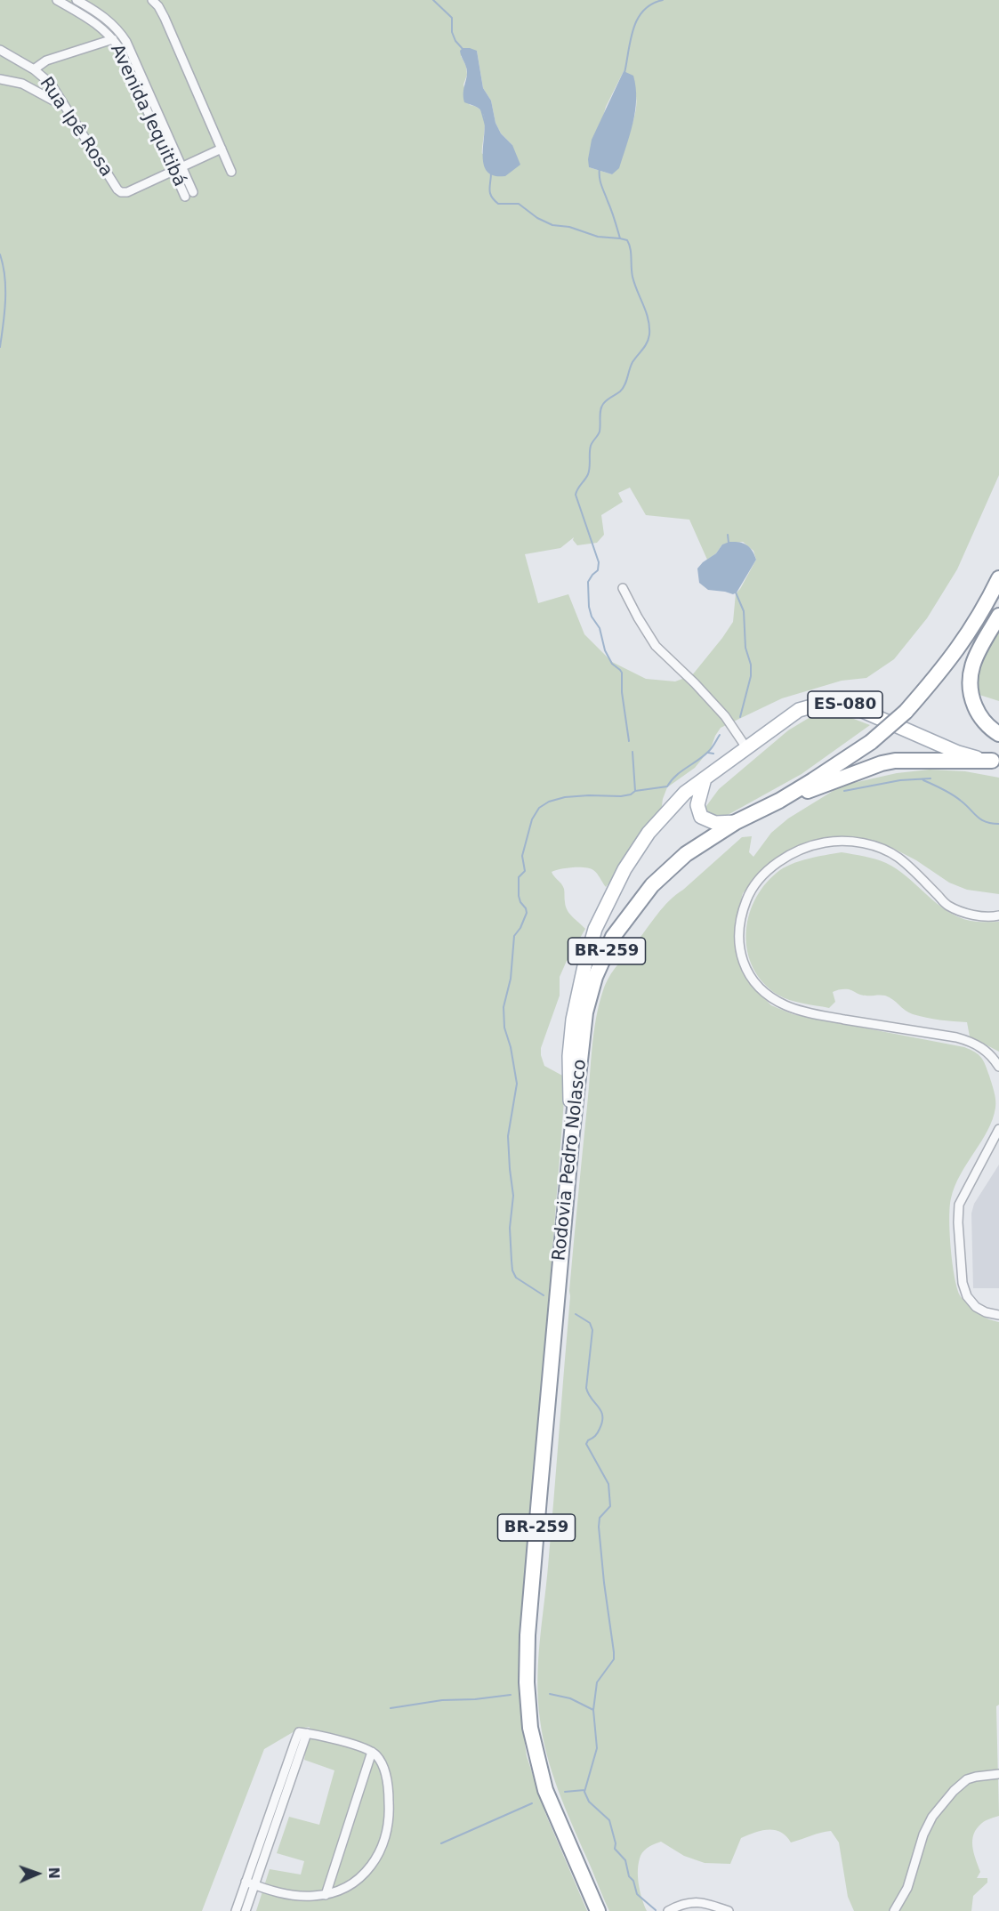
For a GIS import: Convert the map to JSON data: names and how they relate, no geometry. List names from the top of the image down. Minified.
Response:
{"streets":{"highway":["ES-080","BR-259","Rodovia Pedro Nolasco"],"street":["Avenida Jequitibá","Rua Ipê Rosa"]},"crossings":[["Avenida Jequitibá","Rua Ipê Rosa"],["ES-080","Rodovia Pedro Nolasco"]],"north":"right"}
